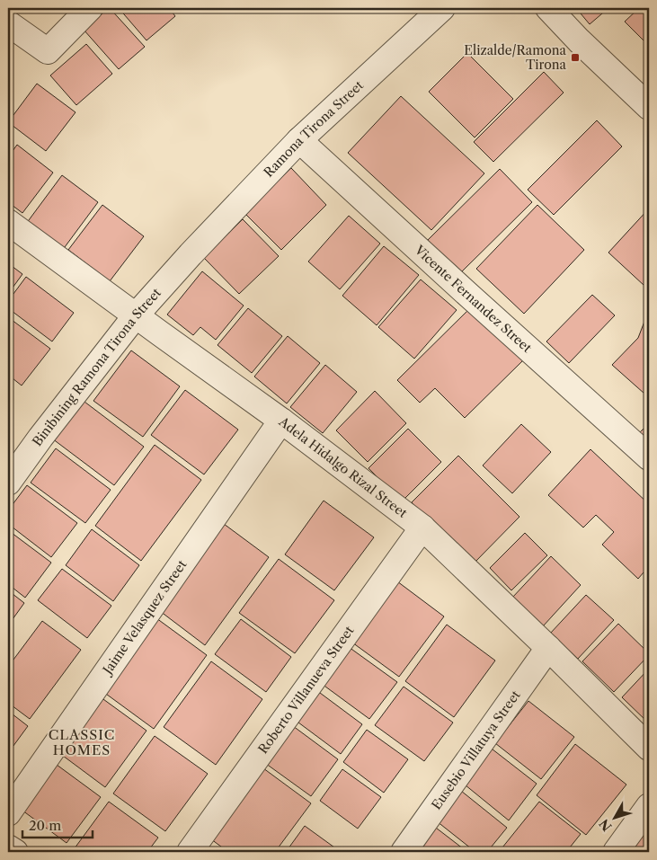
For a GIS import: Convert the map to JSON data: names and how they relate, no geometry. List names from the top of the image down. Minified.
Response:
{"streets":{"street":["Ramona Tirona Street","Vicente Fernandez Street","Binibining Ramona Tirona Street","Adela Hidalgo Rizal Street","Jaime Velasquez Street","Roberto Villanueva Street","Eusebio Villatuya Street"]},"crossings":[["Ramona Tirona Street","Vicente Fernandez Street"],["Ramona Tirona Street","Binibining Ramona Tirona Street"],["Binibining Ramona Tirona Street","Adela Hidalgo Rizal Street"],["Adela Hidalgo Rizal Street","Jaime Velasquez Street"],["Adela Hidalgo Rizal Street","Roberto Villanueva Street"],["Adela Hidalgo Rizal Street","Eusebio Villatuya Street"]],"districts":["CLASSIC HOMES"],"places":{"transit":["Elizalde/Ramona Tirona"]},"scale_bar":"20 m","north":"bottom left"}
